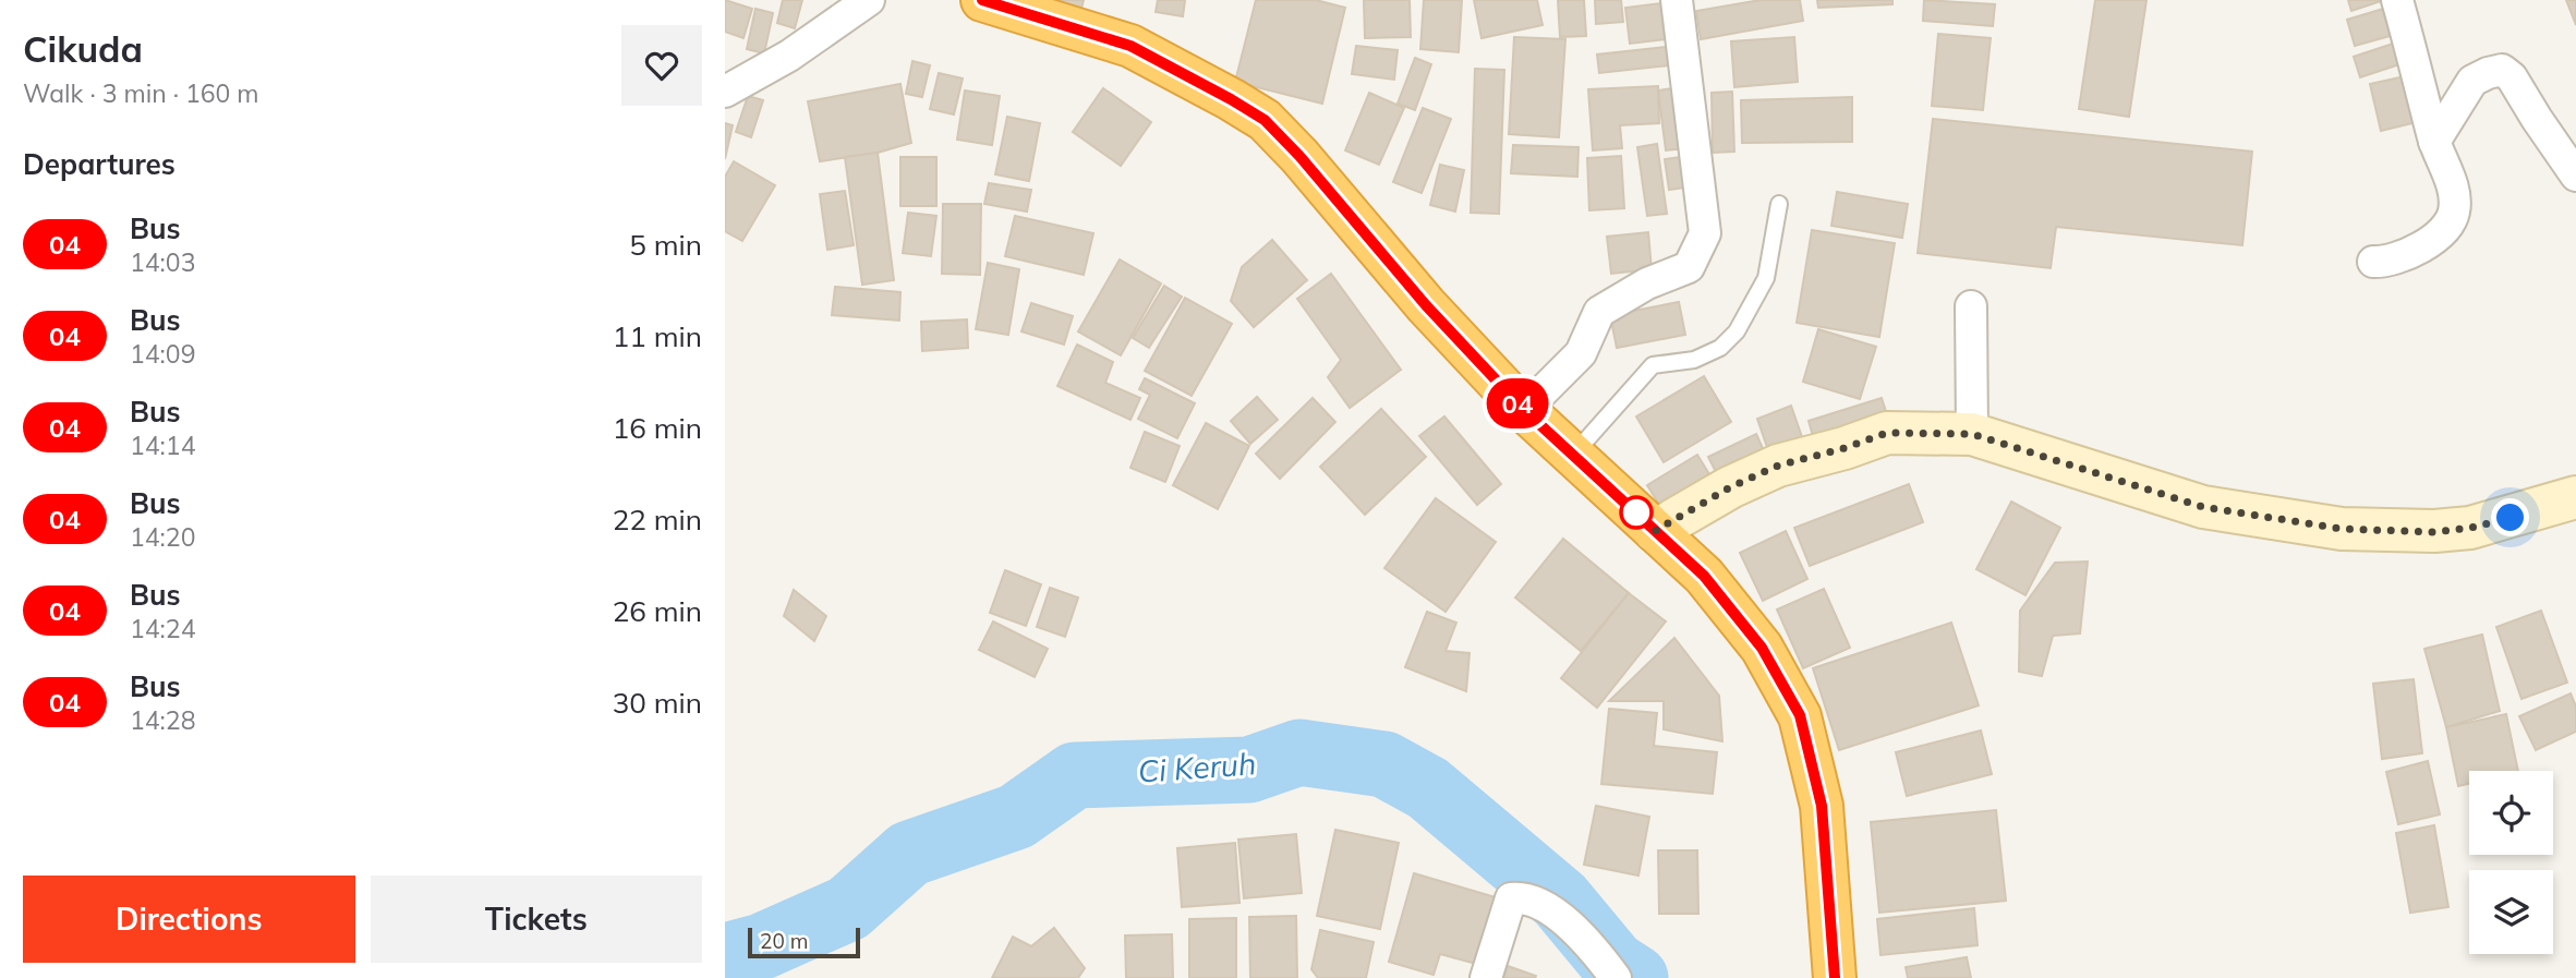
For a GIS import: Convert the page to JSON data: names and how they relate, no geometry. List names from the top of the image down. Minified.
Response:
{"water":["Ci Keruh"],"lines":["bus line 04"],"scale_bar":"20 m","page":{"heading":[["Cikuda","Walk · 3 min · 160 m"],"Departures"],"on_map":"04","list":[{"mark":"04","name":"Bus","note":"14:03","value":"5 min"},{"mark":"04","name":"Bus","note":"14:09","value":"11 min"},{"mark":"04","name":"Bus","note":"14:14","value":"16 min"},{"mark":"04","name":"Bus","note":"14:20","value":"22 min"},{"mark":"04","name":"Bus","note":"14:24","value":"26 min"},{"mark":"04","name":"Bus","note":"14:28","value":"30 min"}],"buttons":["Directions","Tickets"],"scale":"20 m"}}
